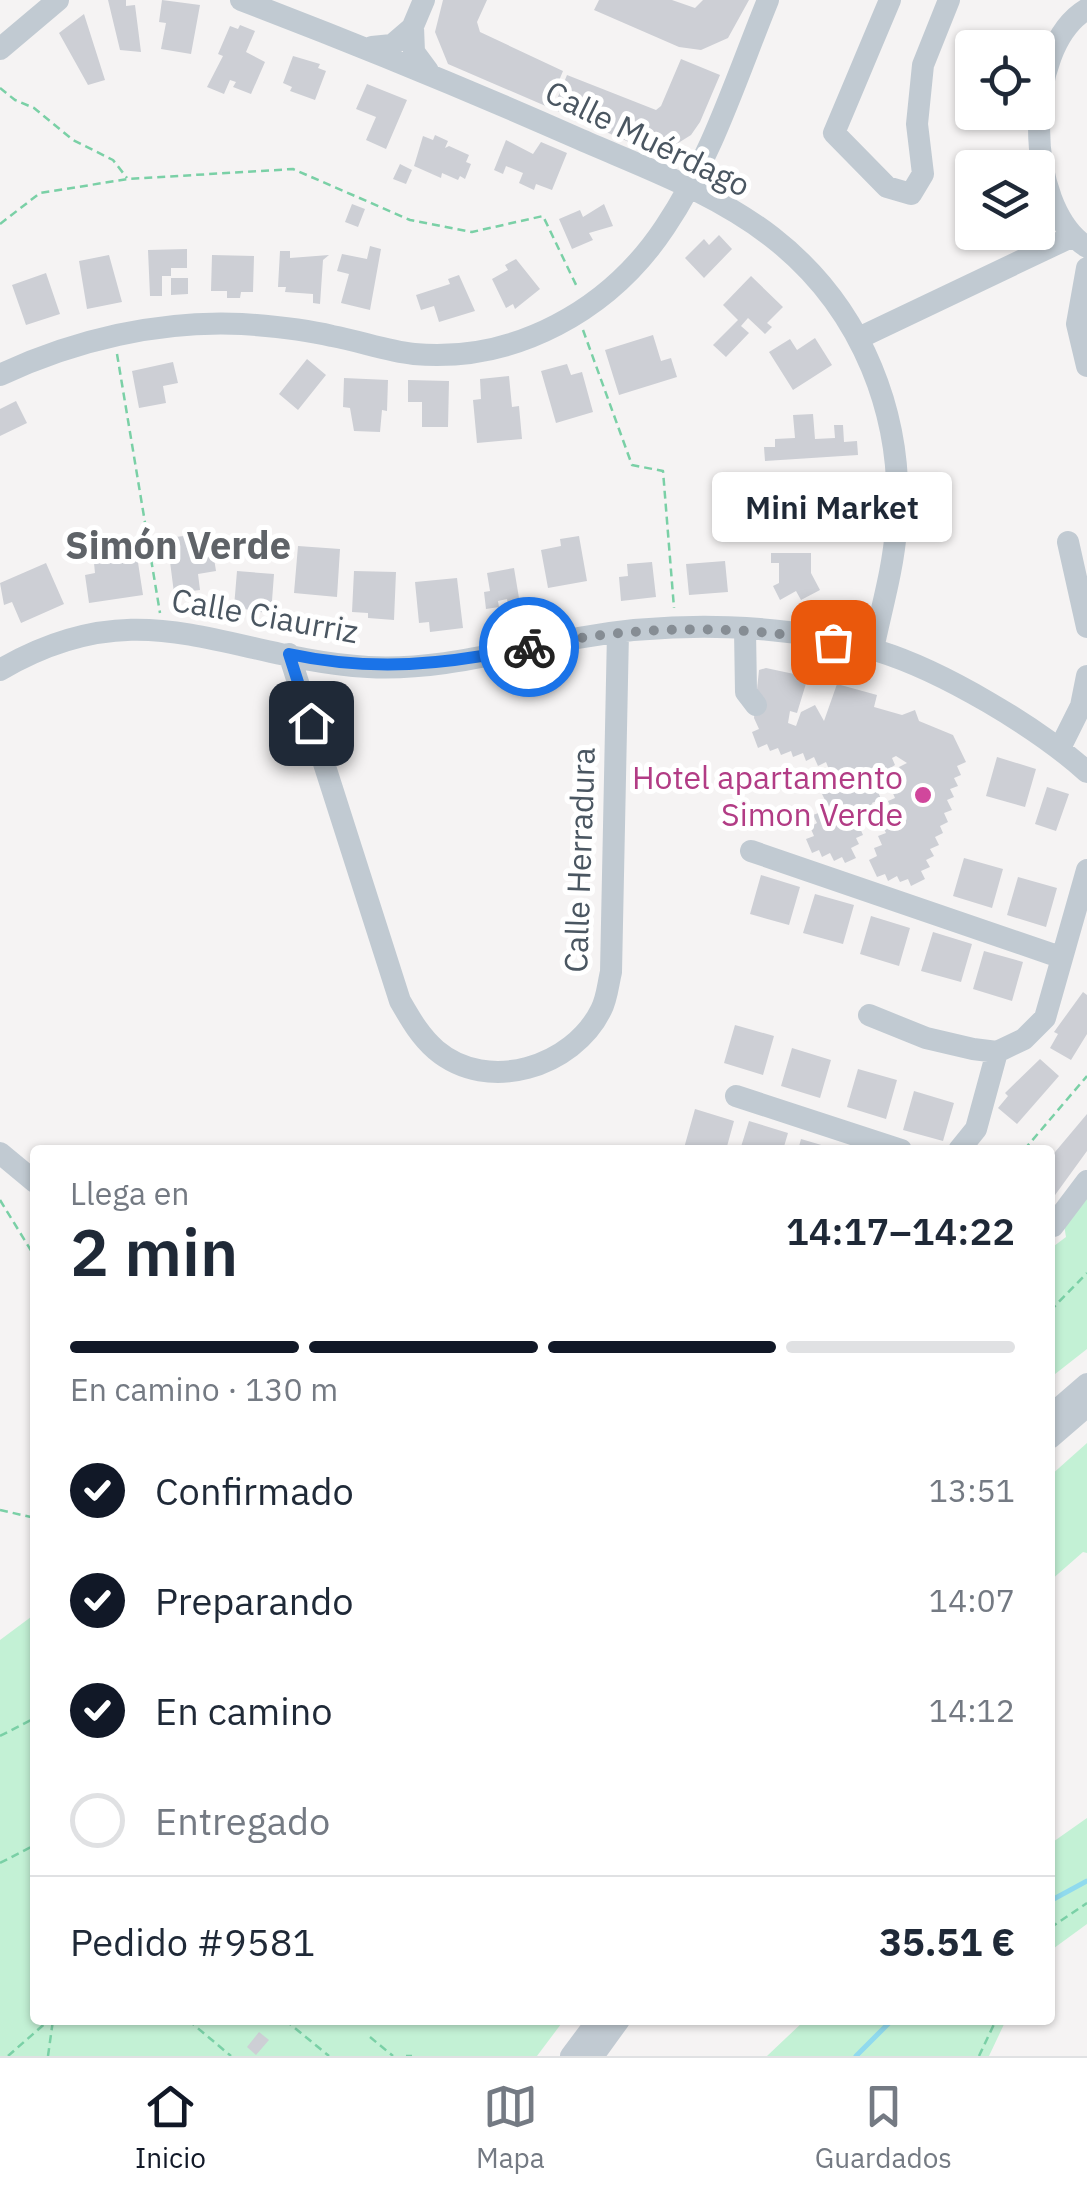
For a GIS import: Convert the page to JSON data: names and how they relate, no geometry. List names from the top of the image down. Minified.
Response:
{"streets":{"street":["Calle Muérdago","Calle Ciaurriz","Calle Herradura"]},"crossings":[["Calle Muérdago","Calle Ciaurriz"],["Calle Ciaurriz","Calle Herradura"]],"districts":["Simón Verde"],"places":["Mini Market","Hotel apartamento Simon Verde"],"page":{"bubble":"Mini Market","heading":["2 min","Llega en","14:17–14:22"],"panel":["Pedido #9581","35.51 €"],"bar":"En camino · 130 m","list":[["Confirmado","13:51"],["Preparando","14:07"],["En camino","14:12"],"Entregado"],"tabs":["Inicio","Mapa","Guardados"]}}
